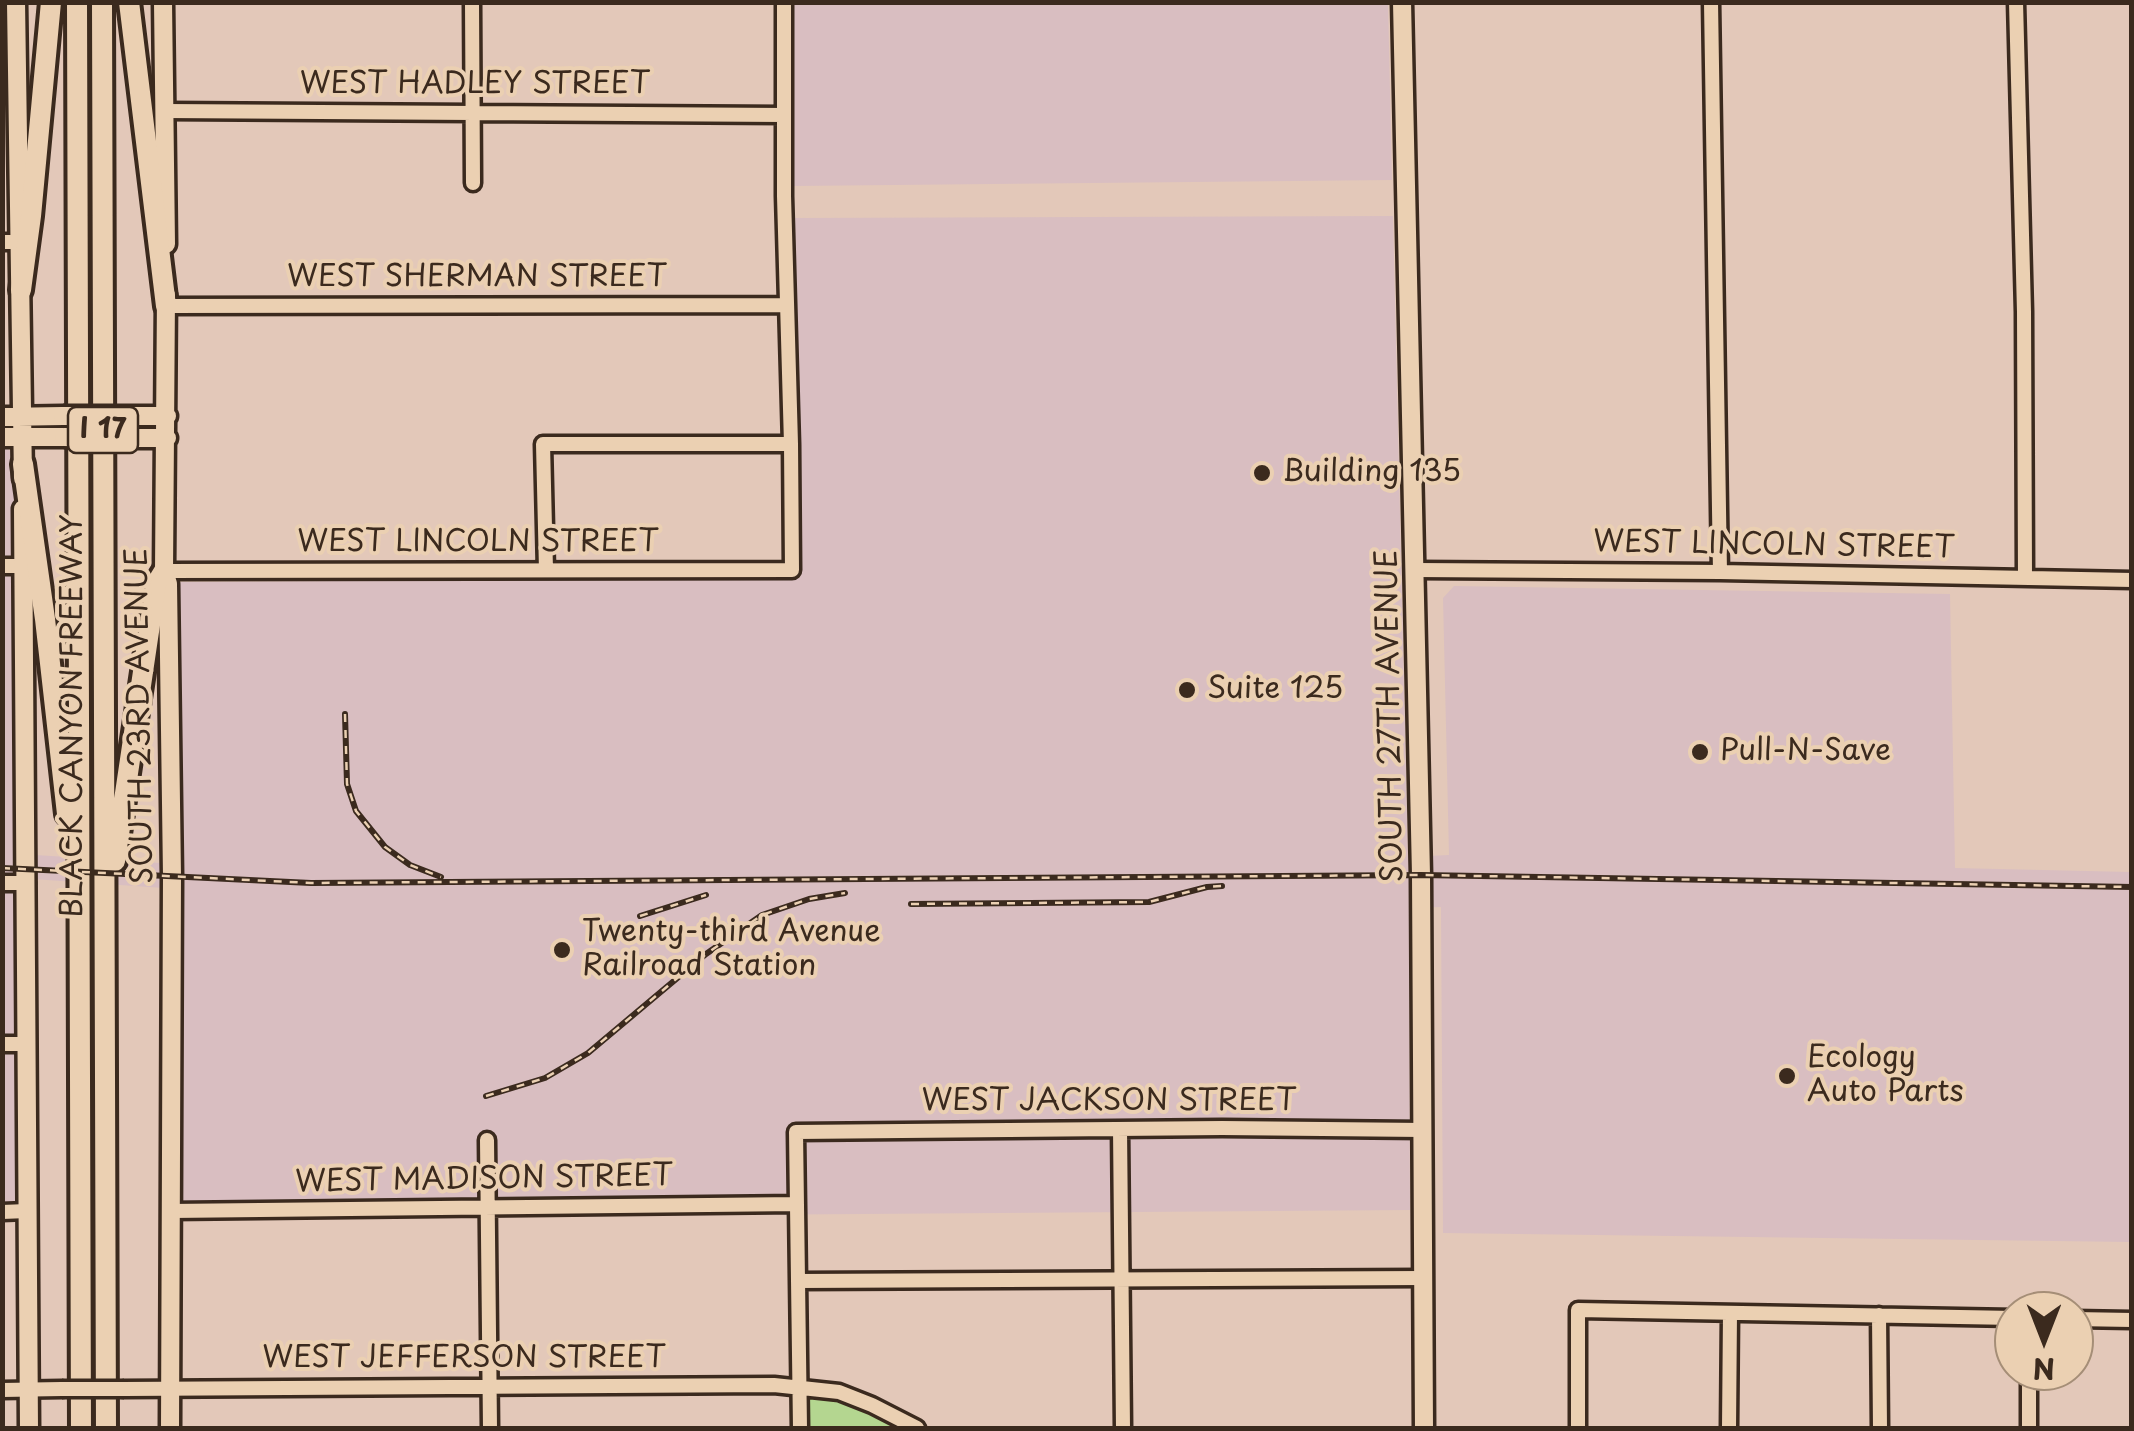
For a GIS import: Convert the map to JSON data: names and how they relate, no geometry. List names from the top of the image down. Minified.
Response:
{"streets":{"highway":["I 17","BLACK CANYON FREEWAY"],"main road":["SOUTH 23RD AVENUE","SOUTH 27TH AVENUE"],"street":["WEST HADLEY STREET","WEST SHERMAN STREET","WEST LINCOLN STREET","WEST JACKSON STREET","WEST MADISON STREET","WEST JEFFERSON STREET"]},"crossings":[["WEST HADLEY STREET","SOUTH 23RD AVENUE"],["WEST SHERMAN STREET","SOUTH 23RD AVENUE"],["WEST LINCOLN STREET","SOUTH 23RD AVENUE"],["WEST LINCOLN STREET","SOUTH 27TH AVENUE"],["SOUTH 23RD AVENUE","WEST MADISON STREET"],["SOUTH 23RD AVENUE","WEST JEFFERSON STREET"],["SOUTH 27TH AVENUE","WEST JACKSON STREET"],["WEST JACKSON STREET","WEST MADISON STREET"]],"places":["Building 135","Suite 125","Pull-N-Save","Twenty-third Avenue Railroad Station","Ecology Auto Parts"],"north":"bottom"}
